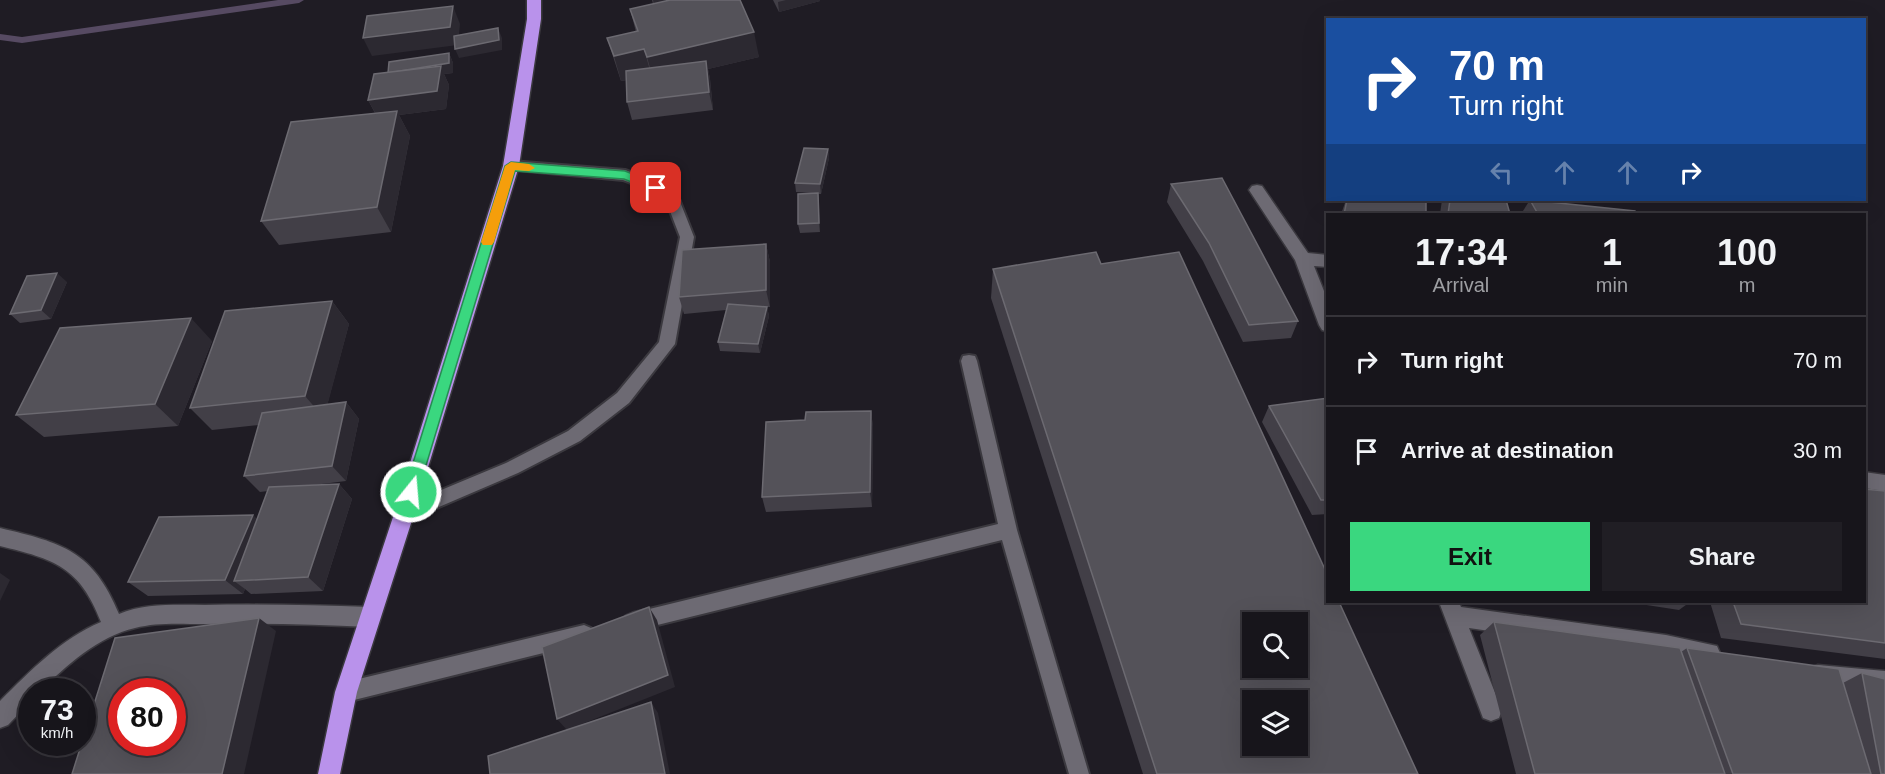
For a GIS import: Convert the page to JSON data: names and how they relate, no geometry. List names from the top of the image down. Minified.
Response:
{"page":{"turn":["70 m","Turn right"],"eta":["17:34","Arrival","1","min","100","m"],"list":[{"name":"Turn right","value":"70 m"},{"name":"Arrive at destination","value":"30 m"}],"buttons":["Exit","Share"],"speed":"73 km/h","limit":"80"}}
